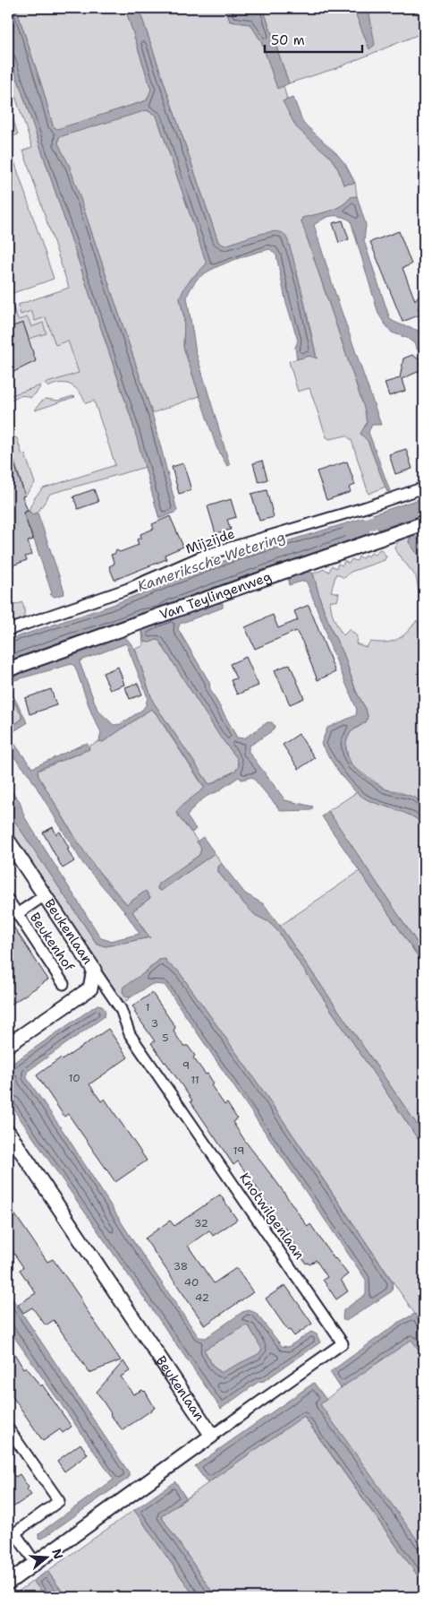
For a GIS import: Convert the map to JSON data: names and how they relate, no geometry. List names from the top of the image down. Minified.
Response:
{"streets":{"street":["Mijzijde","Van Teylingenweg","Beukenlaan","Beukenhof","Knotwilgenlaan"]},"crossings":[["Beukenlaan","Beukenhof"],["Beukenlaan","Knotwilgenlaan"]],"water":["Kameriksche Wetering"],"house_numbers":["1","3","5","9","10","11","19","32","38","40","42"],"scale_bar":"50 m","north":"right"}
